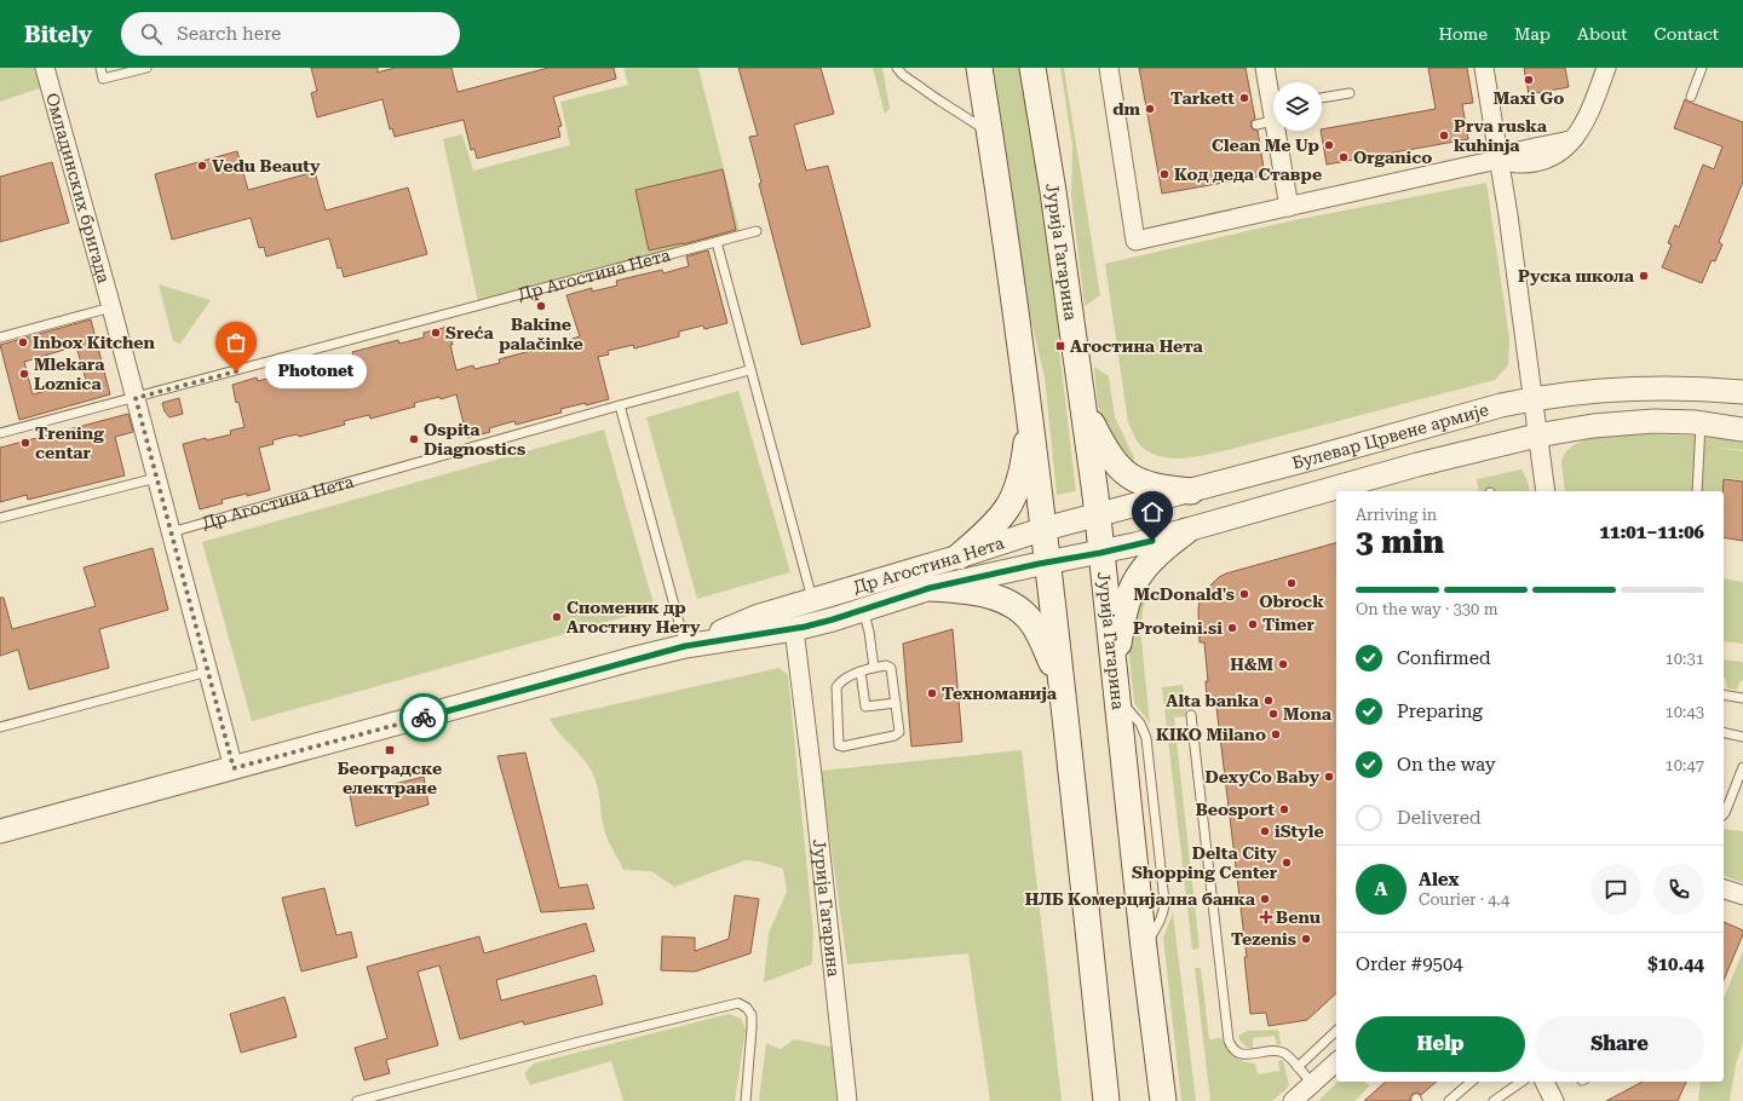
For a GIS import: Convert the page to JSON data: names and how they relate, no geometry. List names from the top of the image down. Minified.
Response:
{"streets":{"main road":["Јурија Гагарина"],"street":["Омладинских бригада","Др Агостина Нета","Булевар Црвене армије"]},"crossings":[["Омладинских бригада","Др Агостина Нета"],["Јурија Гагарина","Др Агостина Нета"],["Јурија Гагарина","Булевар Црвене армије"],["Др Агостина Нета","Булевар Црвене армије"]],"places":{"other":["Maxi Go","Tarkett","dm","Prva ruska kuhinja","Clean Me Up","Organico","Vedu Beauty","Код деда Ставре","Руска школа","Bakine palačinke","Sreća","Inbox Kitchen","Photonet","Mlekara Loznica","Ospita Diagnostics","Trening centar","Obrock","McDonald's","Споменик др Агостину Нету","Timer","Proteini.si","H&M","Техноманија","Alta banka","Mona","KIKO Milano","DexyCo Baby","Beosport","iStyle","Delta City Shopping Center","НЛБ Комерцијална банка","Tezenis"],"transit":["Агостина Нета","Београдске електране"],"health":["Benu"]},"page":{"header":"Bitely","search":"Search here","nav":["Home","Map","About","Contact"],"bubble":"Photonet","heading":["3 min","Arriving in","11:01–11:06"],"panel":["Alex","Courier · 4.4","Order #9504","$10.44"],"bar":"On the way · 330 m","list":[["Confirmed","10:31"],["Preparing","10:43"],["On the way","10:47"],"Delivered"],"round":"A","buttons":["Help","Share"]}}
